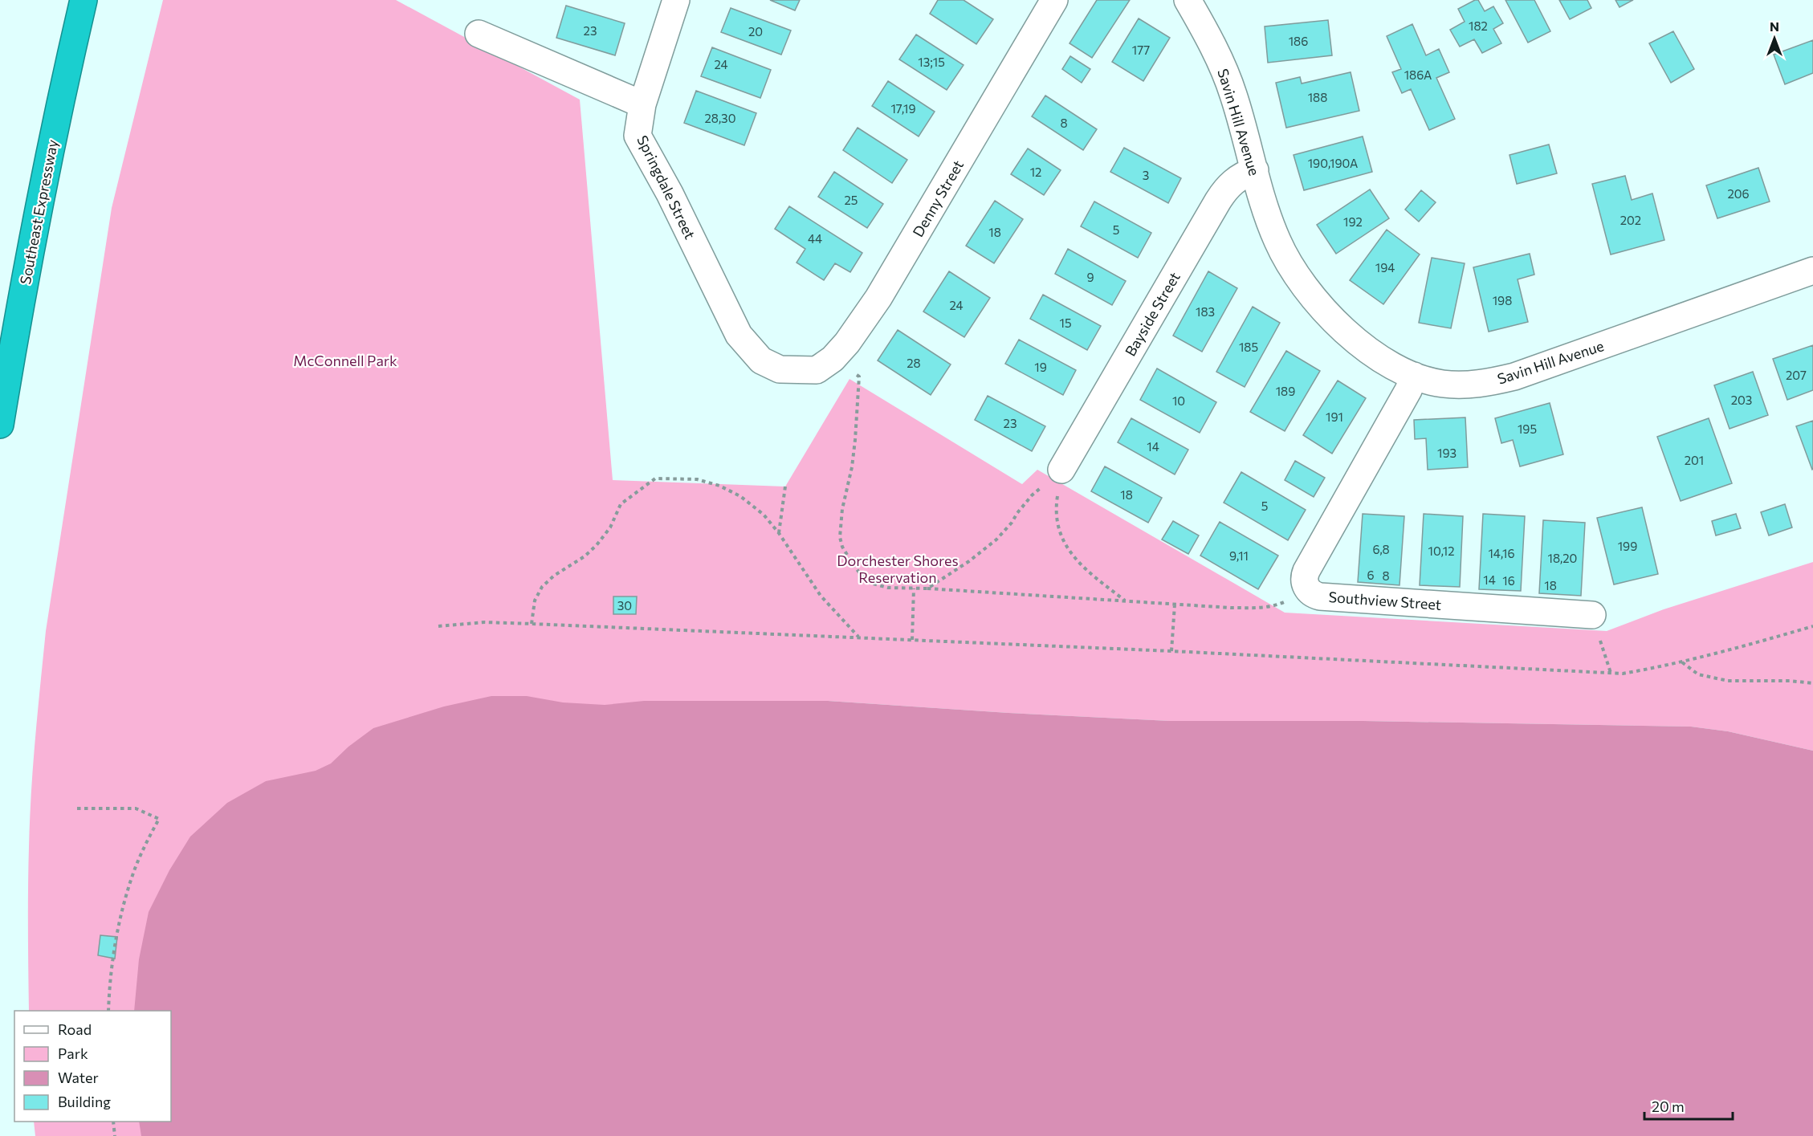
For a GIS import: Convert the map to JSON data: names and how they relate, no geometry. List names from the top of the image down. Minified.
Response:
{"streets":{"highway":["Southeast Expressway"],"street":["Savin Hill Avenue","Springdale Street","Denny Street","Bayside Street","Southview Street"]},"crossings":[["Savin Hill Avenue","Bayside Street"],["Springdale Street","Denny Street"]],"parks":["McConnell Park","Dorchester Shores Reservation"],"house_numbers":["182","23","20","186","177","13;15","24","186A","188","17,19","28,30","8","190,190A","12","3","206","25","202","192","5","18","44","194","9","198","24","183","15","185","28","19","207","189","203","10","191","23","195","14","193","201","18","5","199","6,8","10,12","14,16","9,11","18,20","6","8","14","16","18","30"],"legend":["Road","Park","Water","Building"],"scale_bar":"20 m","north":"top"}
